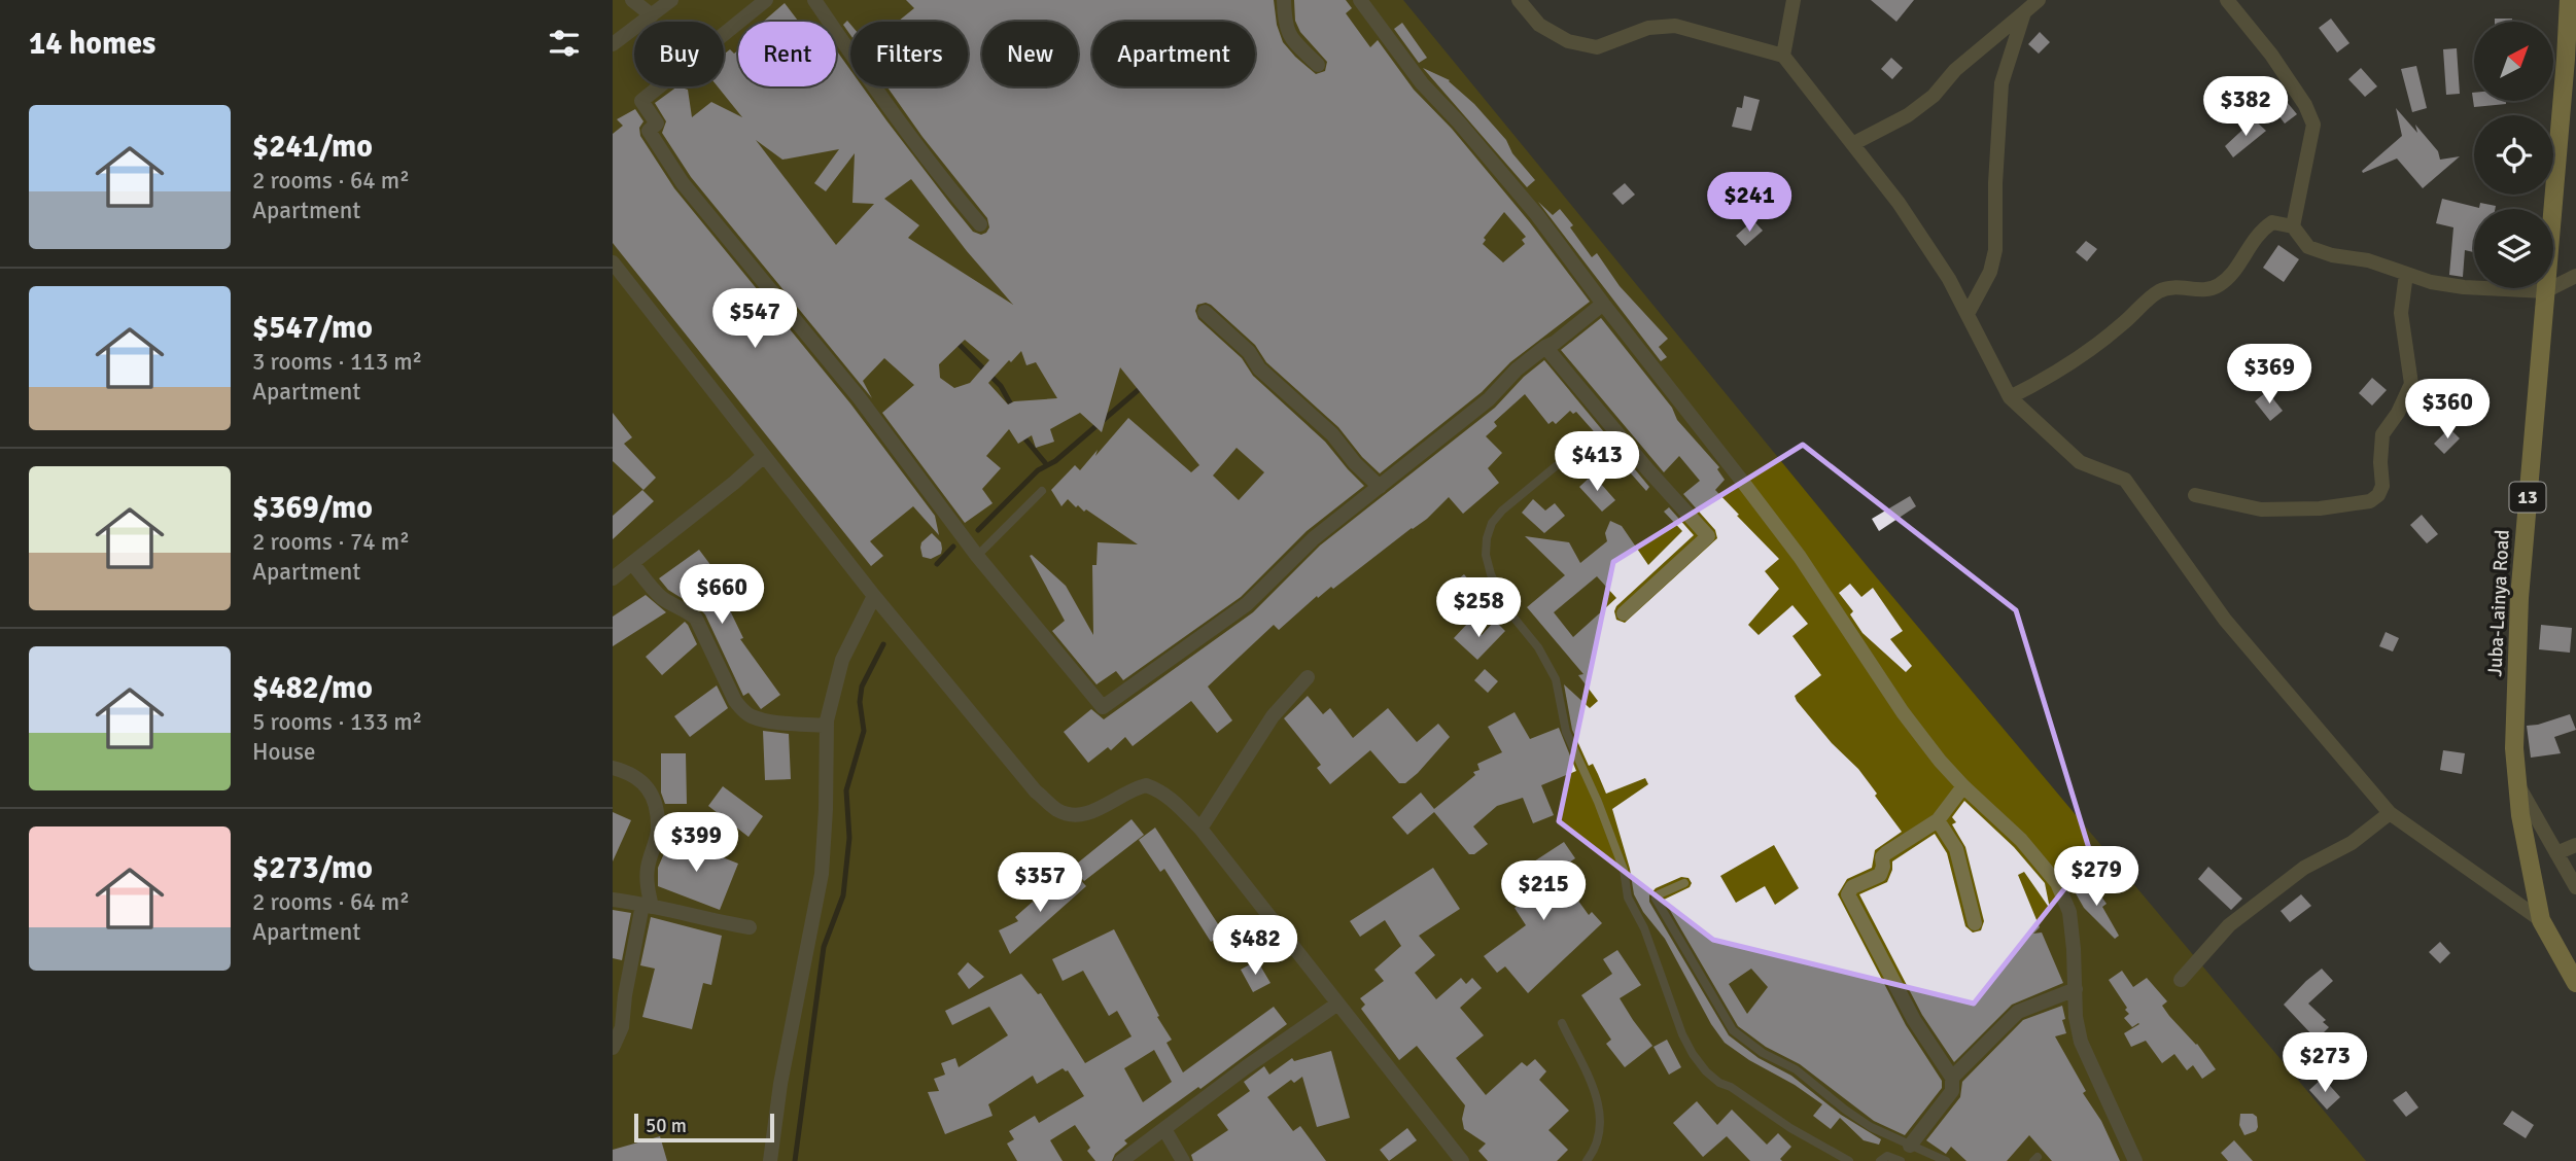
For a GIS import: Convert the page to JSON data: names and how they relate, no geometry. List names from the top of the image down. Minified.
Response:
{"streets":{"main road":["13","Juba-Lainya Road"]},"scale_bar":"50 m","north":"top right","page":{"heading":"14 homes","chip":["Buy","Rent","Filters","New","Apartment"],"price":["$382","$241","$547","$369","$360","$413","$660","$258","$399","$279","$357","$215","$482","$273"],"list":[{"name":"$241/mo","note":"2 rooms · 64 m² · Apartment"},{"name":"$547/mo","note":"3 rooms · 113 m² · Apartment"},{"name":"$369/mo","note":"2 rooms · 74 m² · Apartment"},{"name":"$482/mo","note":"5 rooms · 133 m² · House"},{"name":"$273/mo","note":"2 rooms · 64 m² · Apartment"}],"scale":"50 m"}}
